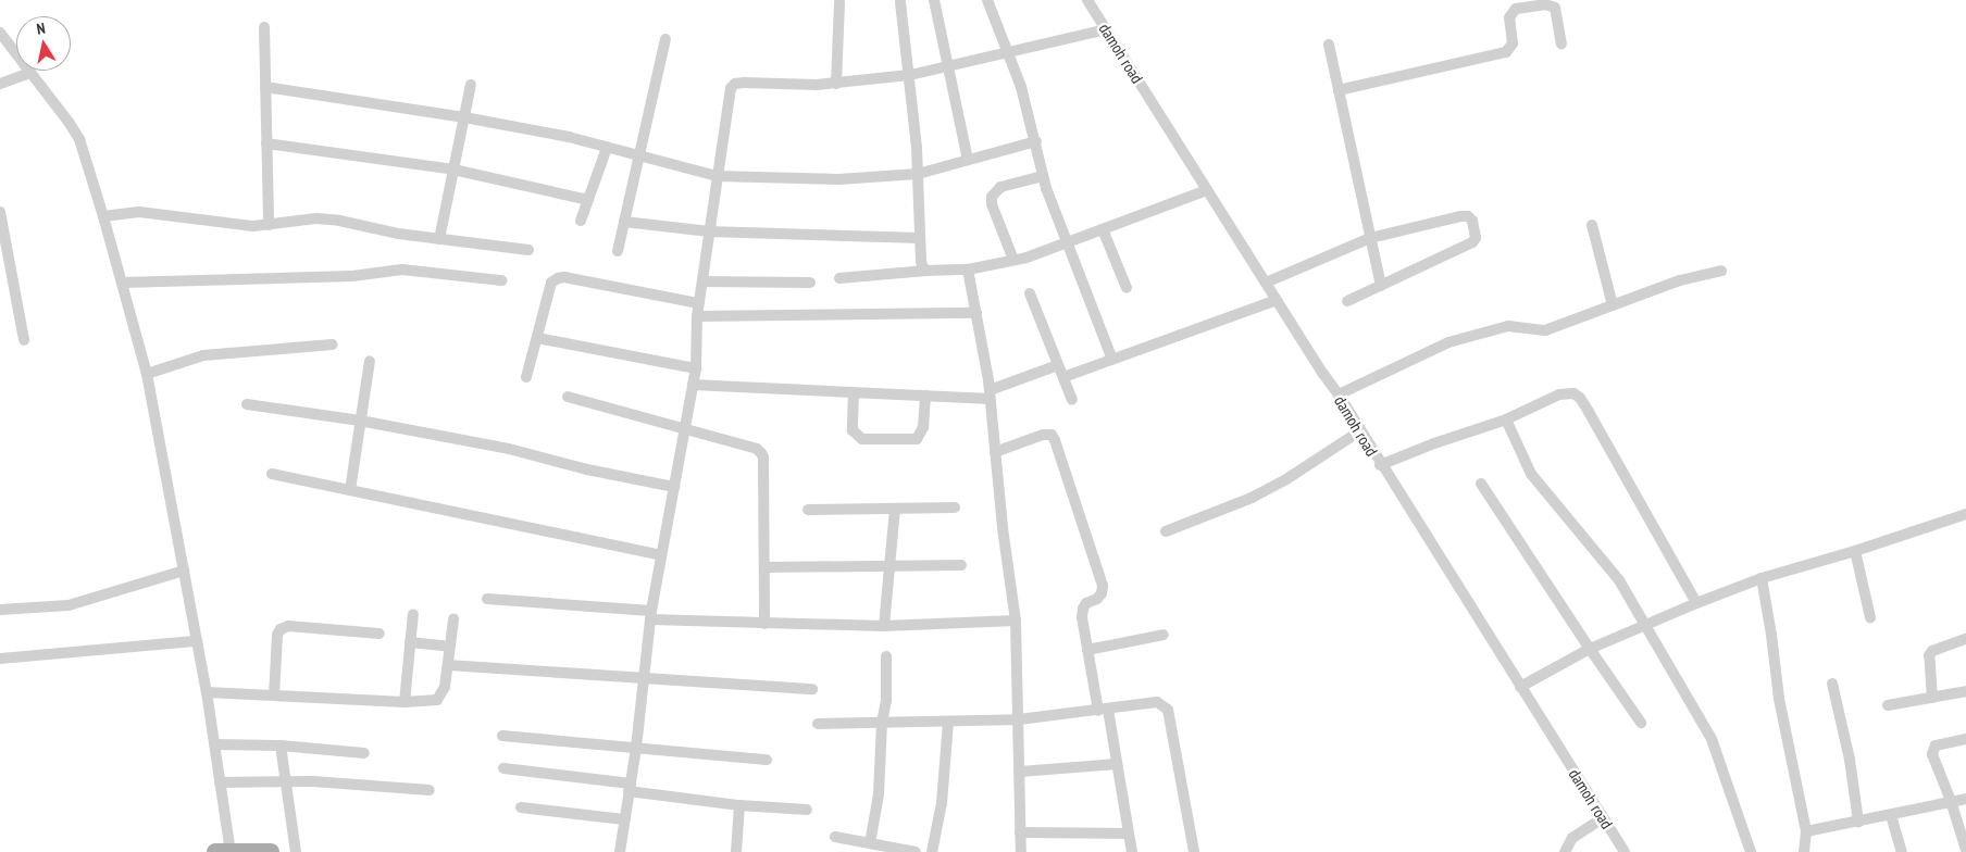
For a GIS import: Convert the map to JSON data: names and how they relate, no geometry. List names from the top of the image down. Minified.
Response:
{"streets":{"street":["damoh road"]},"north":"top"}
